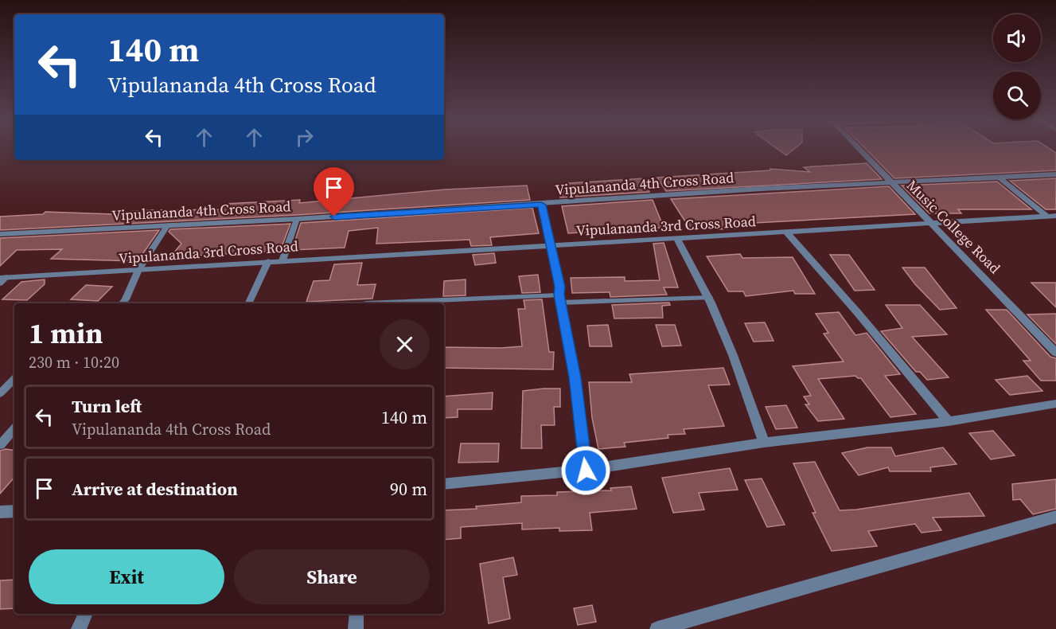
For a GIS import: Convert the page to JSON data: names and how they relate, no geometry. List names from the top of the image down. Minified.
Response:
{"streets":{"street":["Vipulananda 4th Cross Road","Vipulananda 3rd Cross Road","Music College Road"]},"crossings":[["Vipulananda 4th Cross Road","Music College Road"],["Vipulananda 3rd Cross Road","Music College Road"]],"page":{"turn":["140 m","Vipulananda 4th Cross Road"],"heading":["1 min","230 m · 10:20"],"list":[{"name":"Turn left","note":"Vipulananda 4th Cross Road","value":"140 m"},{"name":"Arrive at destination","value":"90 m"}],"buttons":["Exit","Share"]}}
